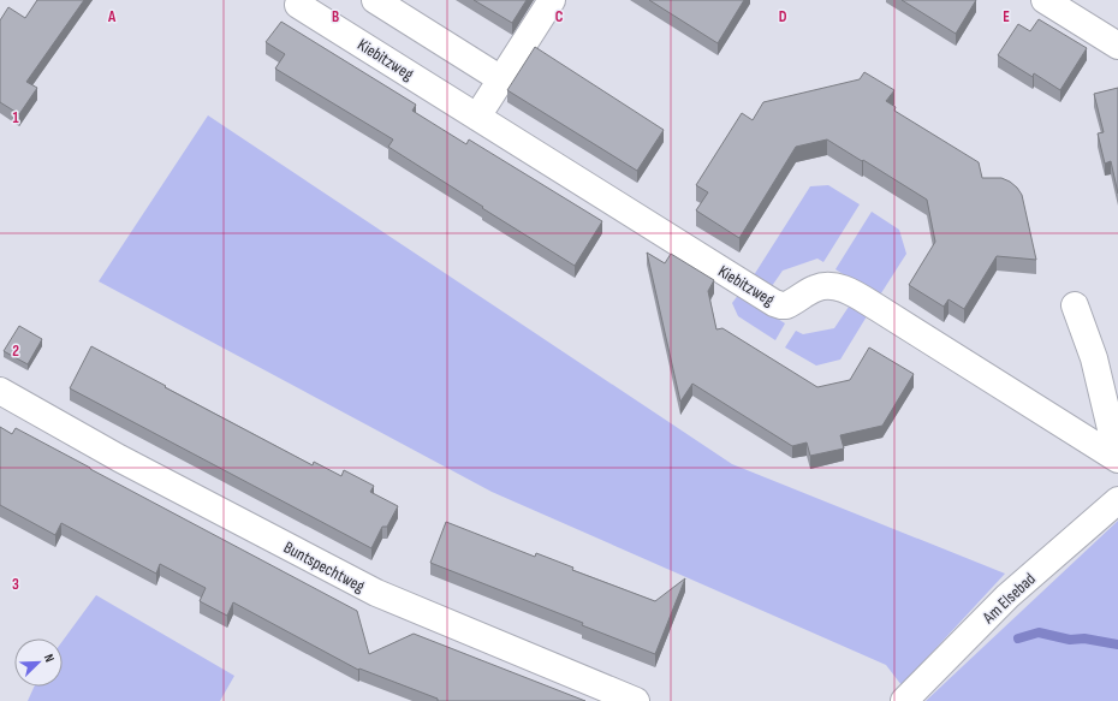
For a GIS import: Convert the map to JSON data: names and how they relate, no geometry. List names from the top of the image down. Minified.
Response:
{"streets":{"street":["Kiebitzweg","Buntspechtweg","Am Elsebad"]},"north":"top right","grid":{"columns":["A","B","C","D","E"],"rows":["1","2","3"]}}
